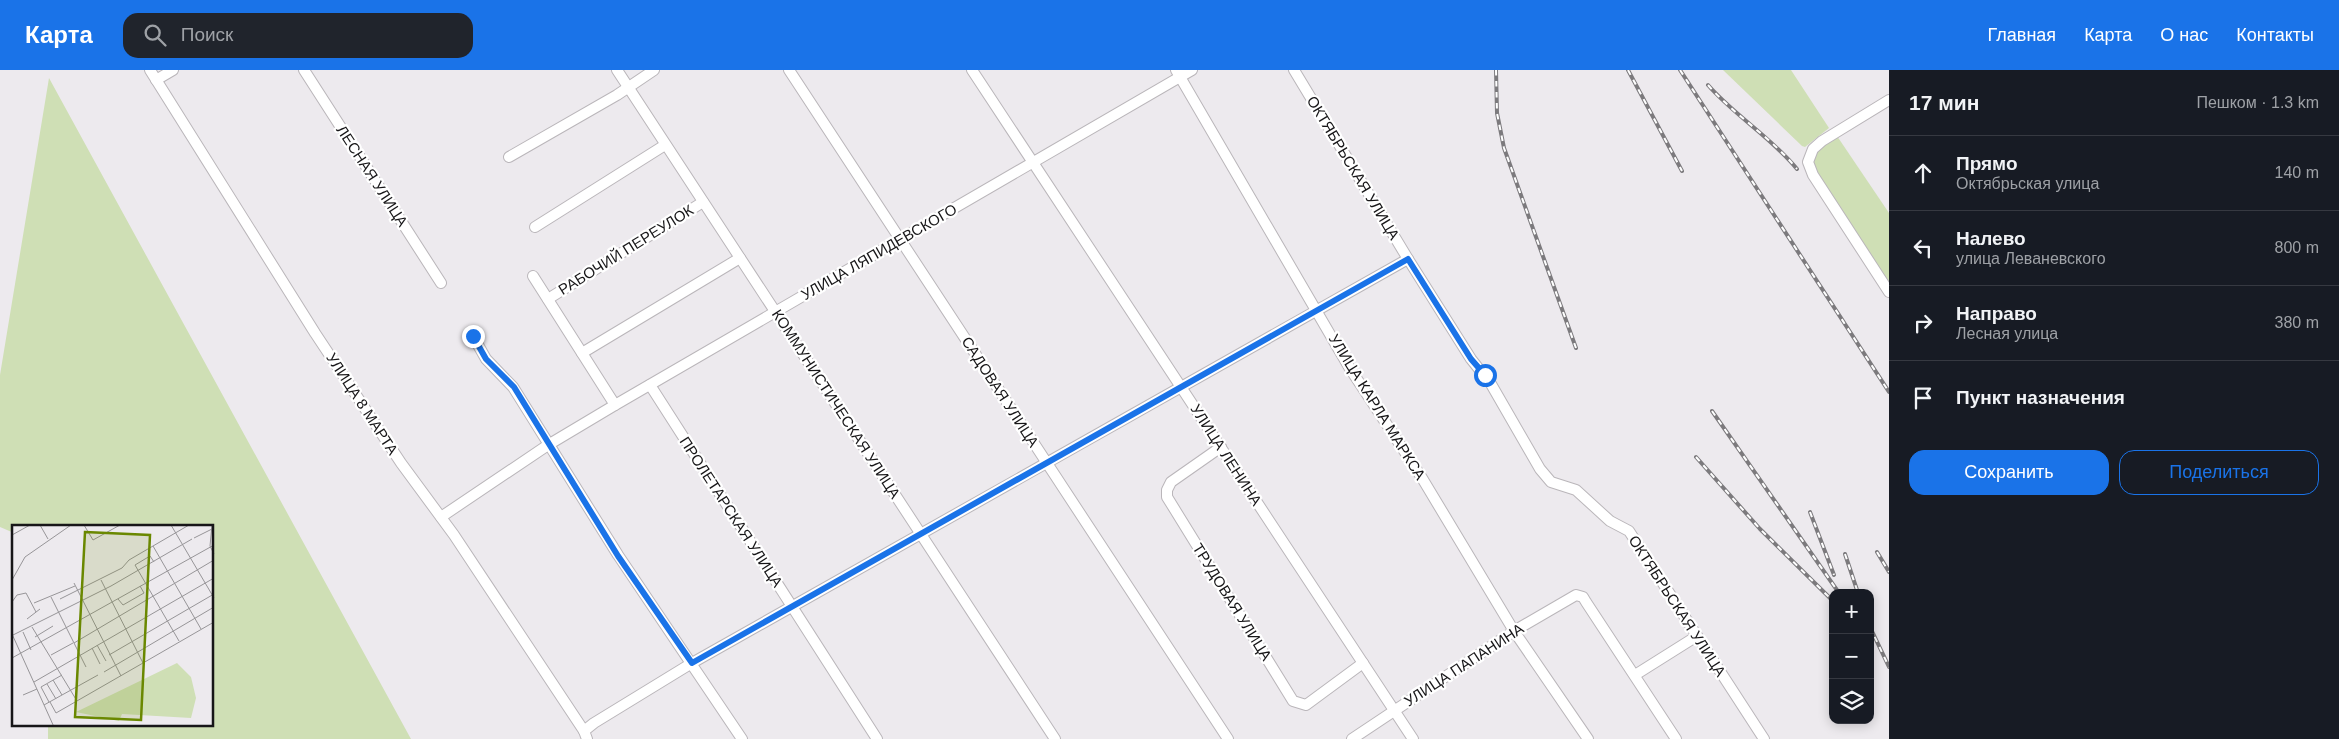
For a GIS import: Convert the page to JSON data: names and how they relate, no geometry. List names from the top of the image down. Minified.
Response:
{"streets":{"street":["ОКТЯБРЬСКАЯ УЛИЦА","ЛЕСНАЯ УЛИЦА","РАБОЧИЙ ПЕРЕУЛОК","УЛИЦА ЛЯПИДЕВСКОГО","САДОВАЯ УЛИЦА","УЛИЦА 8 МАРТА","КОММУНИСТИЧЕСКАЯ УЛИЦА","УЛИЦА КАРЛА МАРКСА","УЛИЦА ЛЕНИНА","ПРОЛЕТАРСКАЯ УЛИЦА","ТРУДОВАЯ УЛИЦА","УЛИЦА ПАПАНИНА"]},"crossings":[["РАБОЧИЙ ПЕРЕУЛОК","КОММУНИСТИЧЕСКАЯ УЛИЦА"],["УЛИЦА ЛЯПИДЕВСКОГО","САДОВАЯ УЛИЦА"],["УЛИЦА ЛЯПИДЕВСКОГО","УЛИЦА 8 МАРТА"],["УЛИЦА ЛЯПИДЕВСКОГО","КОММУНИСТИЧЕСКАЯ УЛИЦА"],["УЛИЦА ЛЯПИДЕВСКОГО","УЛИЦА КАРЛА МАРКСА"],["УЛИЦА ЛЯПИДЕВСКОГО","УЛИЦА ЛЕНИНА"],["УЛИЦА ЛЯПИДЕВСКОГО","ПРОЛЕТАРСКАЯ УЛИЦА"],["УЛИЦА КАРЛА МАРКСА","УЛИЦА ПАПАНИНА"],["УЛИЦА ЛЕНИНА","ТРУДОВАЯ УЛИЦА"],["УЛИЦА ЛЕНИНА","УЛИЦА ПАПАНИНА"]],"page":{"header":"Карта","search":"Поиск","nav":["Главная","Карта","О нас","Контакты"],"heading":["17 мин","Пешком · 1.3 km"],"list":[["Прямо","Октябрьская улица","140 m"],["Налево","улица Леваневского","800 m"],["Направо","Лесная улица","380 m"],"Пункт назначения"],"buttons":["Сохранить","Поделиться"],"map_buttons":["+","−"]}}
